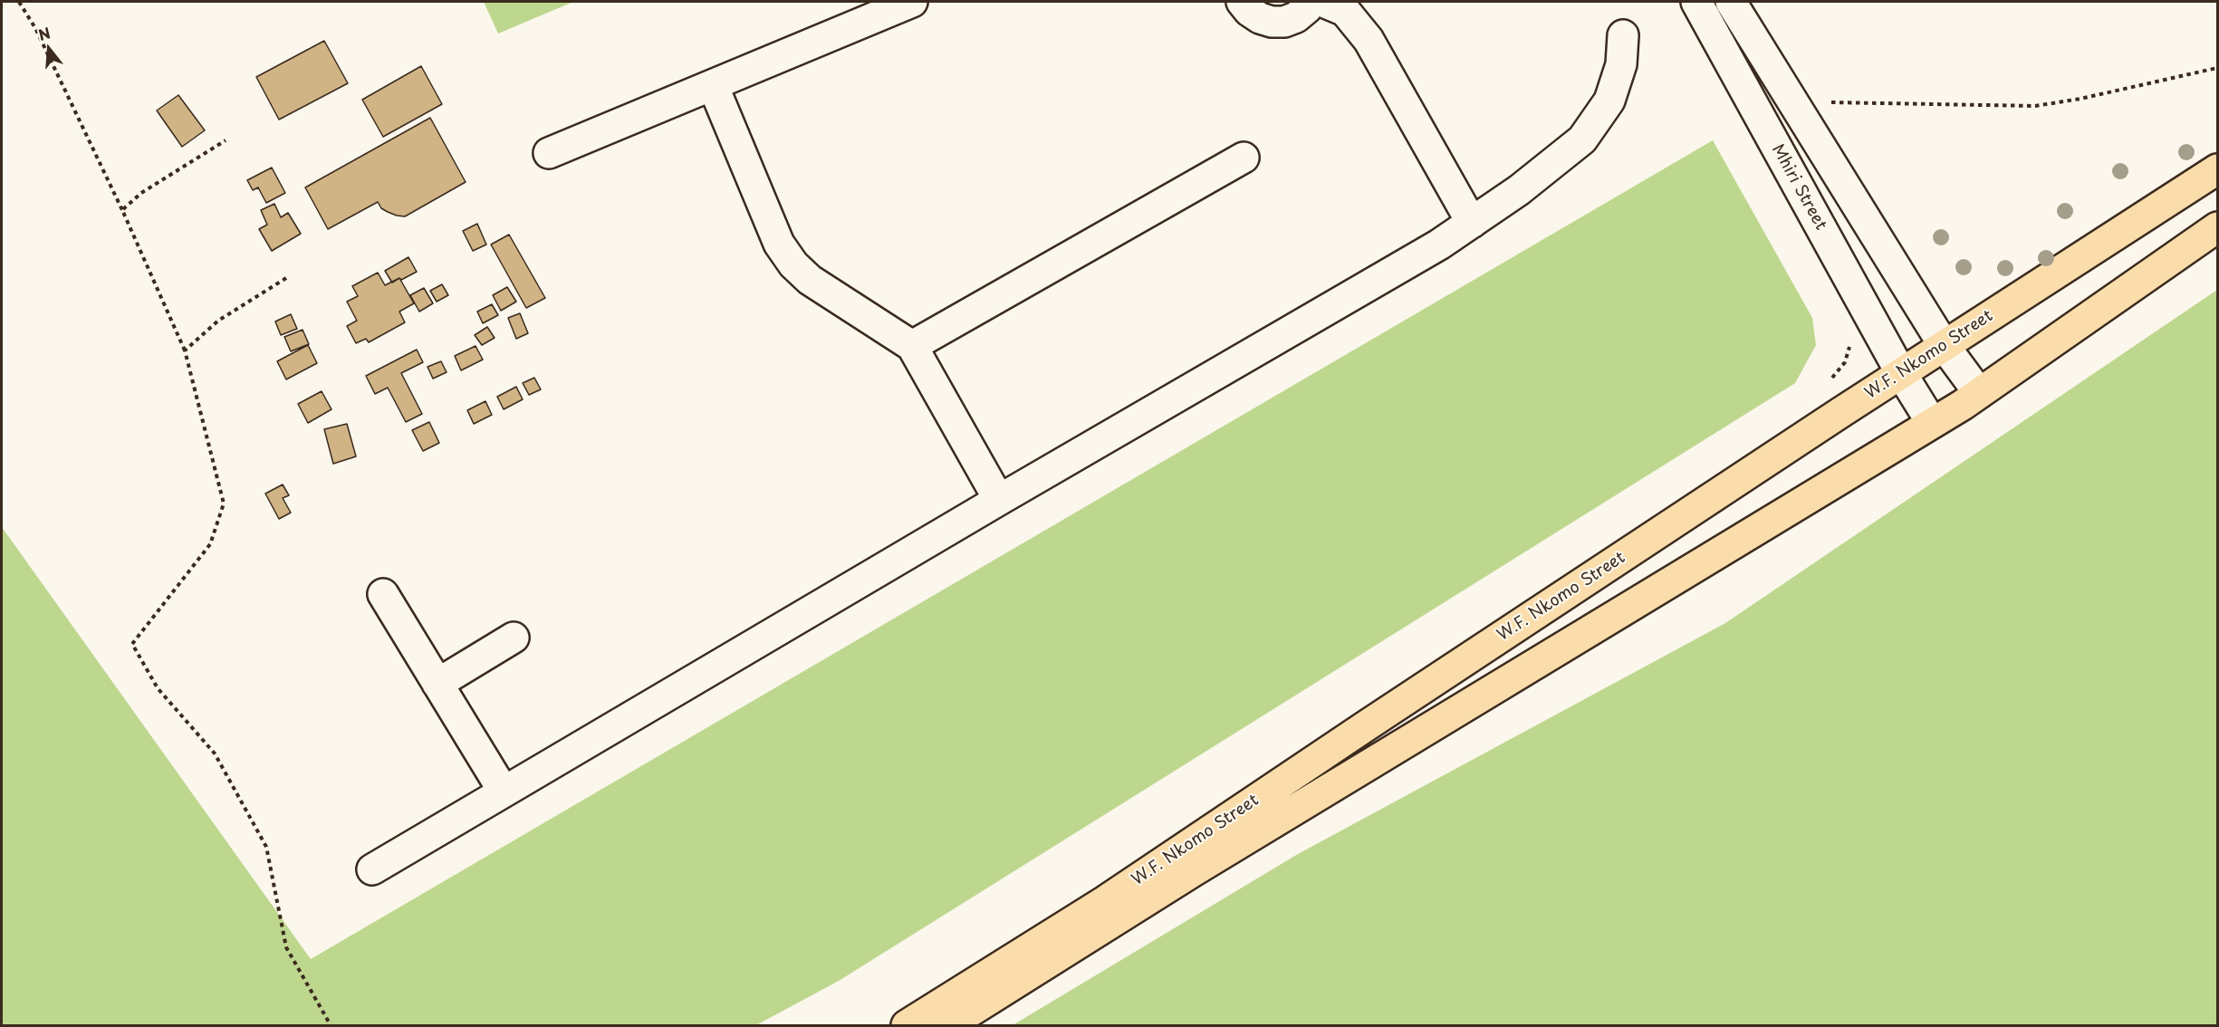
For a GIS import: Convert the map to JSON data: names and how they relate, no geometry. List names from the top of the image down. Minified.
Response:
{"streets":{"main road":["W.F. Nkomo Street"],"street":["Mhiri Street"]},"crossings":[["Mhiri Street","W.F. Nkomo Street"]],"north":"top"}
